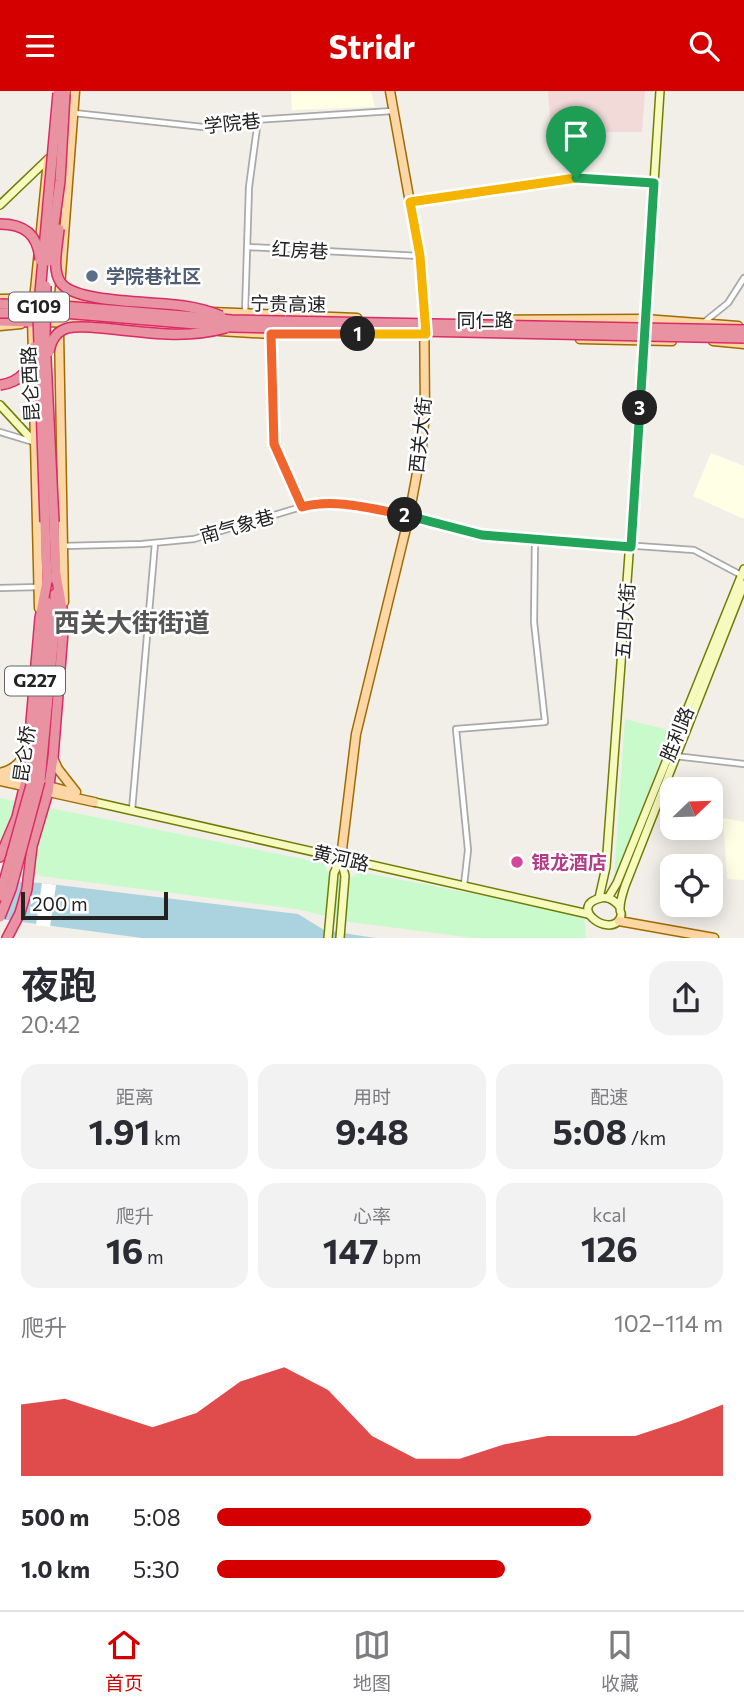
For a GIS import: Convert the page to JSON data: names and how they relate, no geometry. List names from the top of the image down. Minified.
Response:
{"streets":{"highway":["宁贵高速","G109","昆仑西路","G227","昆仑桥"],"main road":["同仁路","西关大街","五四大街","胜利路","黄河路"],"street":["学院巷","红房巷","南气象巷"]},"crossings":[["学院巷","西关大街"],["红房巷","同仁路"],["红房巷","西关大街"],["宁贵高速","同仁路"],["同仁路","昆仑西路"],["同仁路","西关大街"],["同仁路","五四大街"],["昆仑西路","G227"],["昆仑西路","昆仑桥"],["西关大街","南气象巷"],["西关大街","黄河路"],["南气象巷","五四大街"],["南气象巷","胜利路"],["五四大街","胜利路"],["五四大街","黄河路"],["胜利路","黄河路"]],"districts":["西关大街街道"],"places":["学院巷社区","银龙酒店"],"scale_bar":"200 m","north":"top right","page":{"header":"Stridr","pins":["1","3","2"],"scale":"200 m","heading":["夜跑","20:42"],"stats":[["距离","1.91 km"],["用时","9:48"],["配速","5:08 /km"],["爬升","16 m"],["心率","147 bpm"],["kcal","126"]],"chart":["爬升","102–114 m"],"list":[{"name":"500 m","note":"5:08"},{"name":"1.0 km","note":"5:30"}],"tabs":["首页","地图","收藏"]}}
